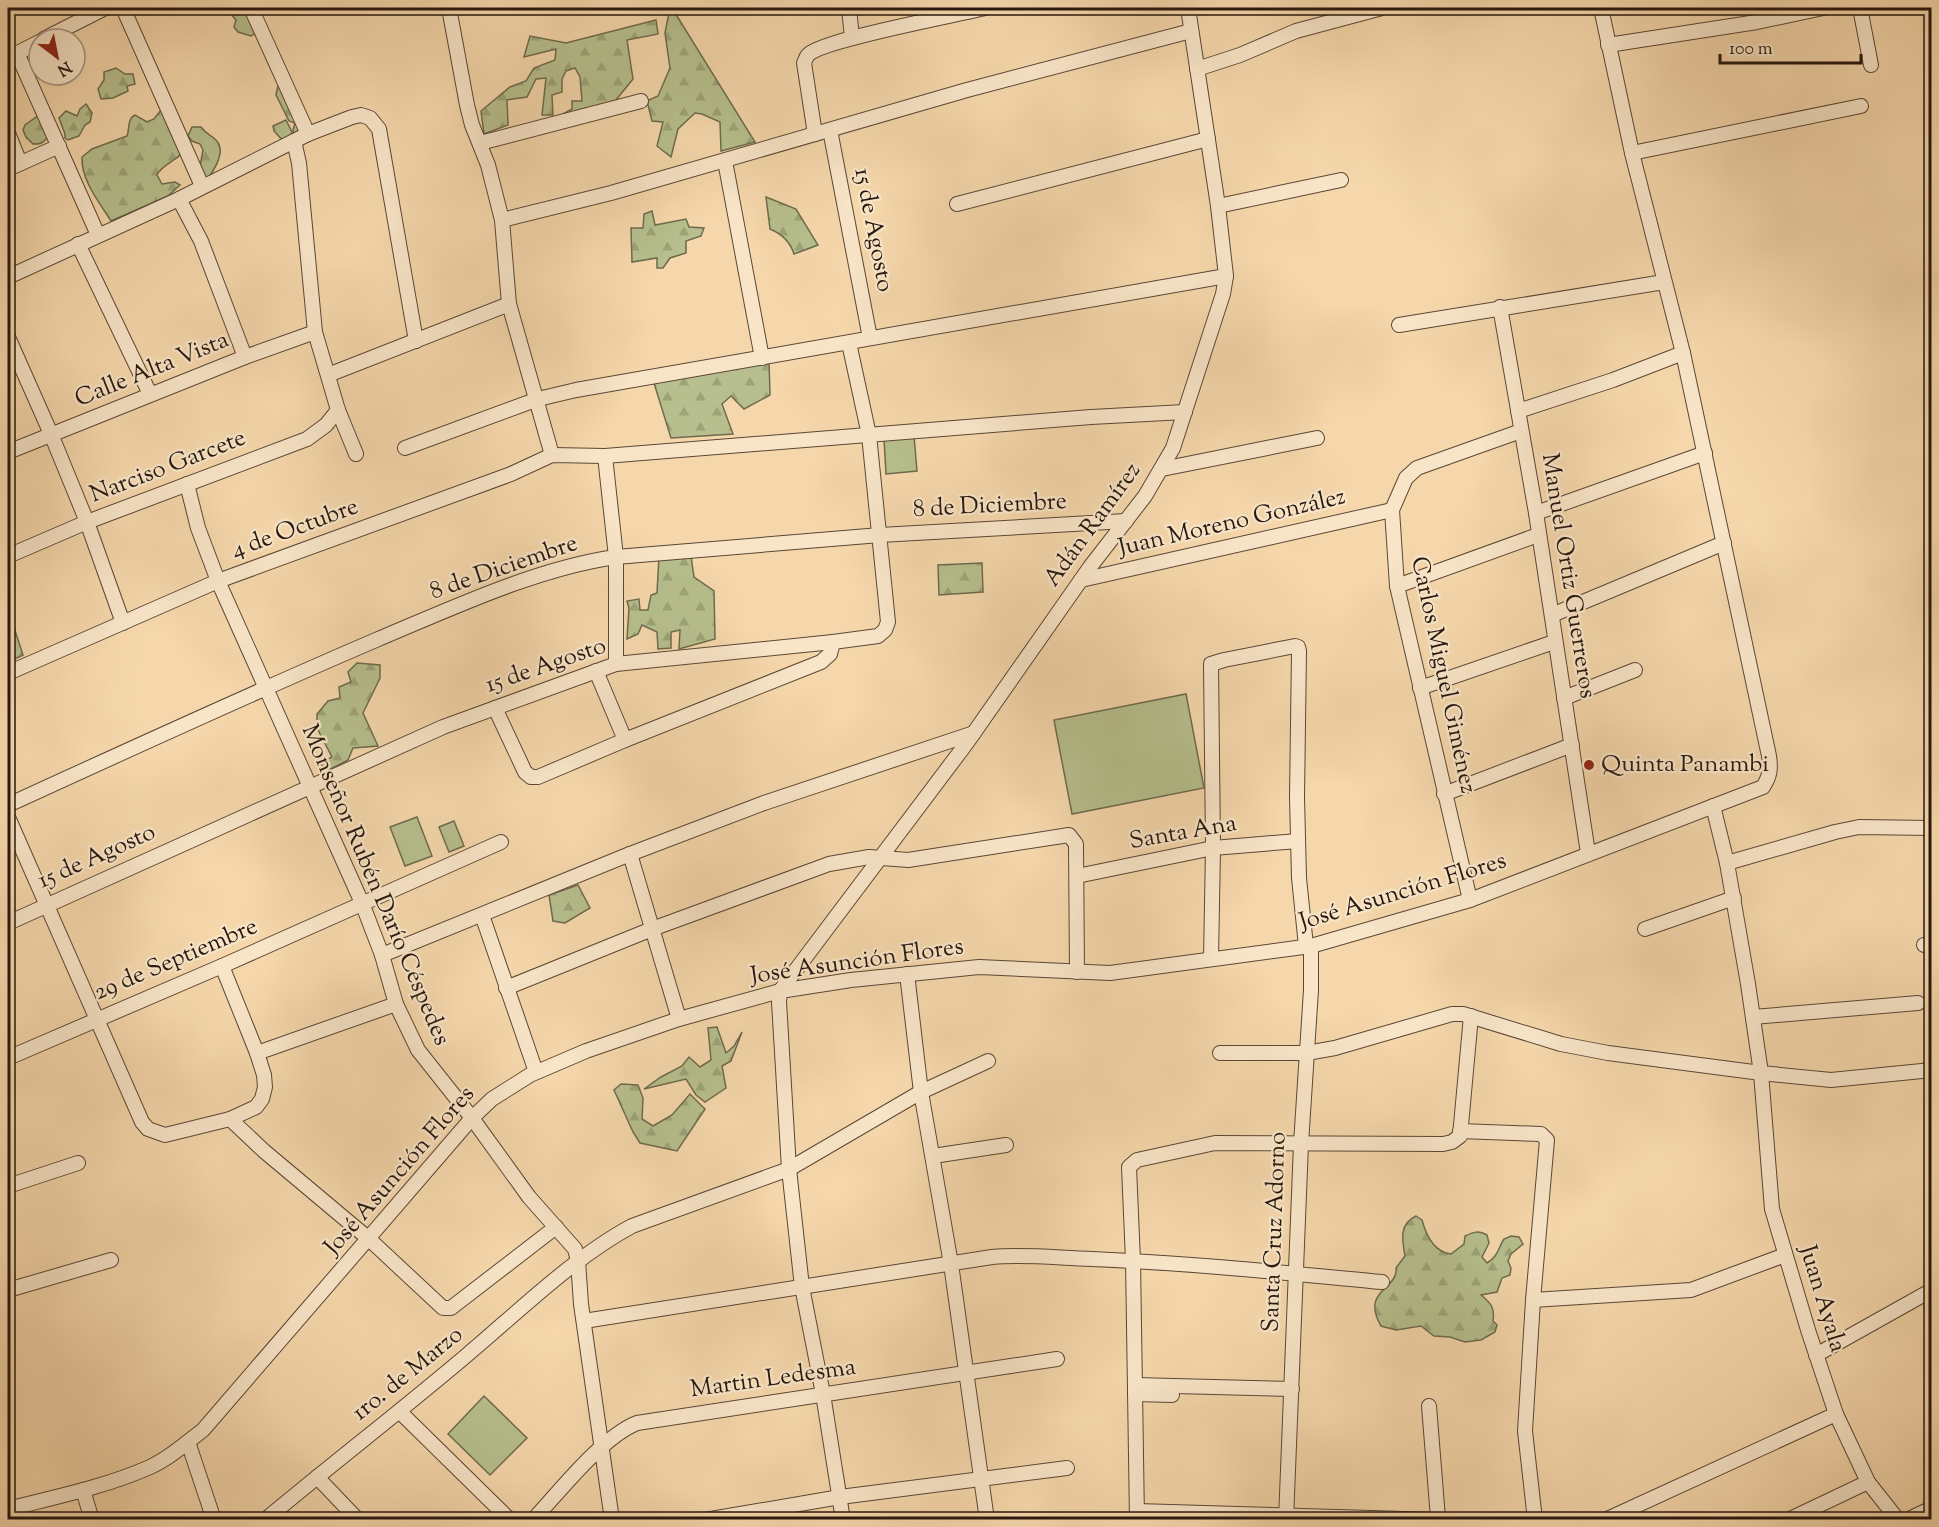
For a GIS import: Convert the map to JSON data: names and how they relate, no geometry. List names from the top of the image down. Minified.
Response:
{"streets":{"street":["15 de Agosto","Calle Alta Vista","Narciso Garcete","8 de Diciembre","Juan Moreno González","Adán Ramírez","4 de Octubre","Manuel Ortiz Guerreros","Carlos Miguel Giménez","Santa Ana","Monseñor Rubén Darío Céspedes","José Asunción Flores","29 de Septiembre","Santa Cruz Adorno","Juan Ayala","1ro. de Marzo","Martin Ledesma"]},"crossings":[["15 de Agosto","8 de Diciembre"],["15 de Agosto","4 de Octubre"],["15 de Agosto","Monseñor Rubén Darío Céspedes"],["Narciso Garcete","Monseñor Rubén Darío Céspedes"],["8 de Diciembre","Adán Ramírez"],["8 de Diciembre","Monseñor Rubén Darío Céspedes"],["Juan Moreno González","Adán Ramírez"],["Juan Moreno González","Carlos Miguel Giménez"],["Adán Ramírez","4 de Octubre"],["Adán Ramírez","José Asunción Flores"],["4 de Octubre","Monseñor Rubén Darío Céspedes"],["Manuel Ortiz Guerreros","Carlos Miguel Giménez"],["Manuel Ortiz Guerreros","José Asunción Flores"],["Carlos Miguel Giménez","José Asunción Flores"],["Santa Ana","Santa Cruz Adorno"],["Monseñor Rubén Darío Céspedes","José Asunción Flores"],["Monseñor Rubén Darío Céspedes","29 de Septiembre"],["Monseñor Rubén Darío Céspedes","1ro. de Marzo"],["Monseñor Rubén Darío Céspedes","Martin Ledesma"],["José Asunción Flores","Santa Cruz Adorno"],["José Asunción Flores","Juan Ayala"]],"places":["Quinta Panambi"],"scale_bar":"100 m","north":"bottom right"}
